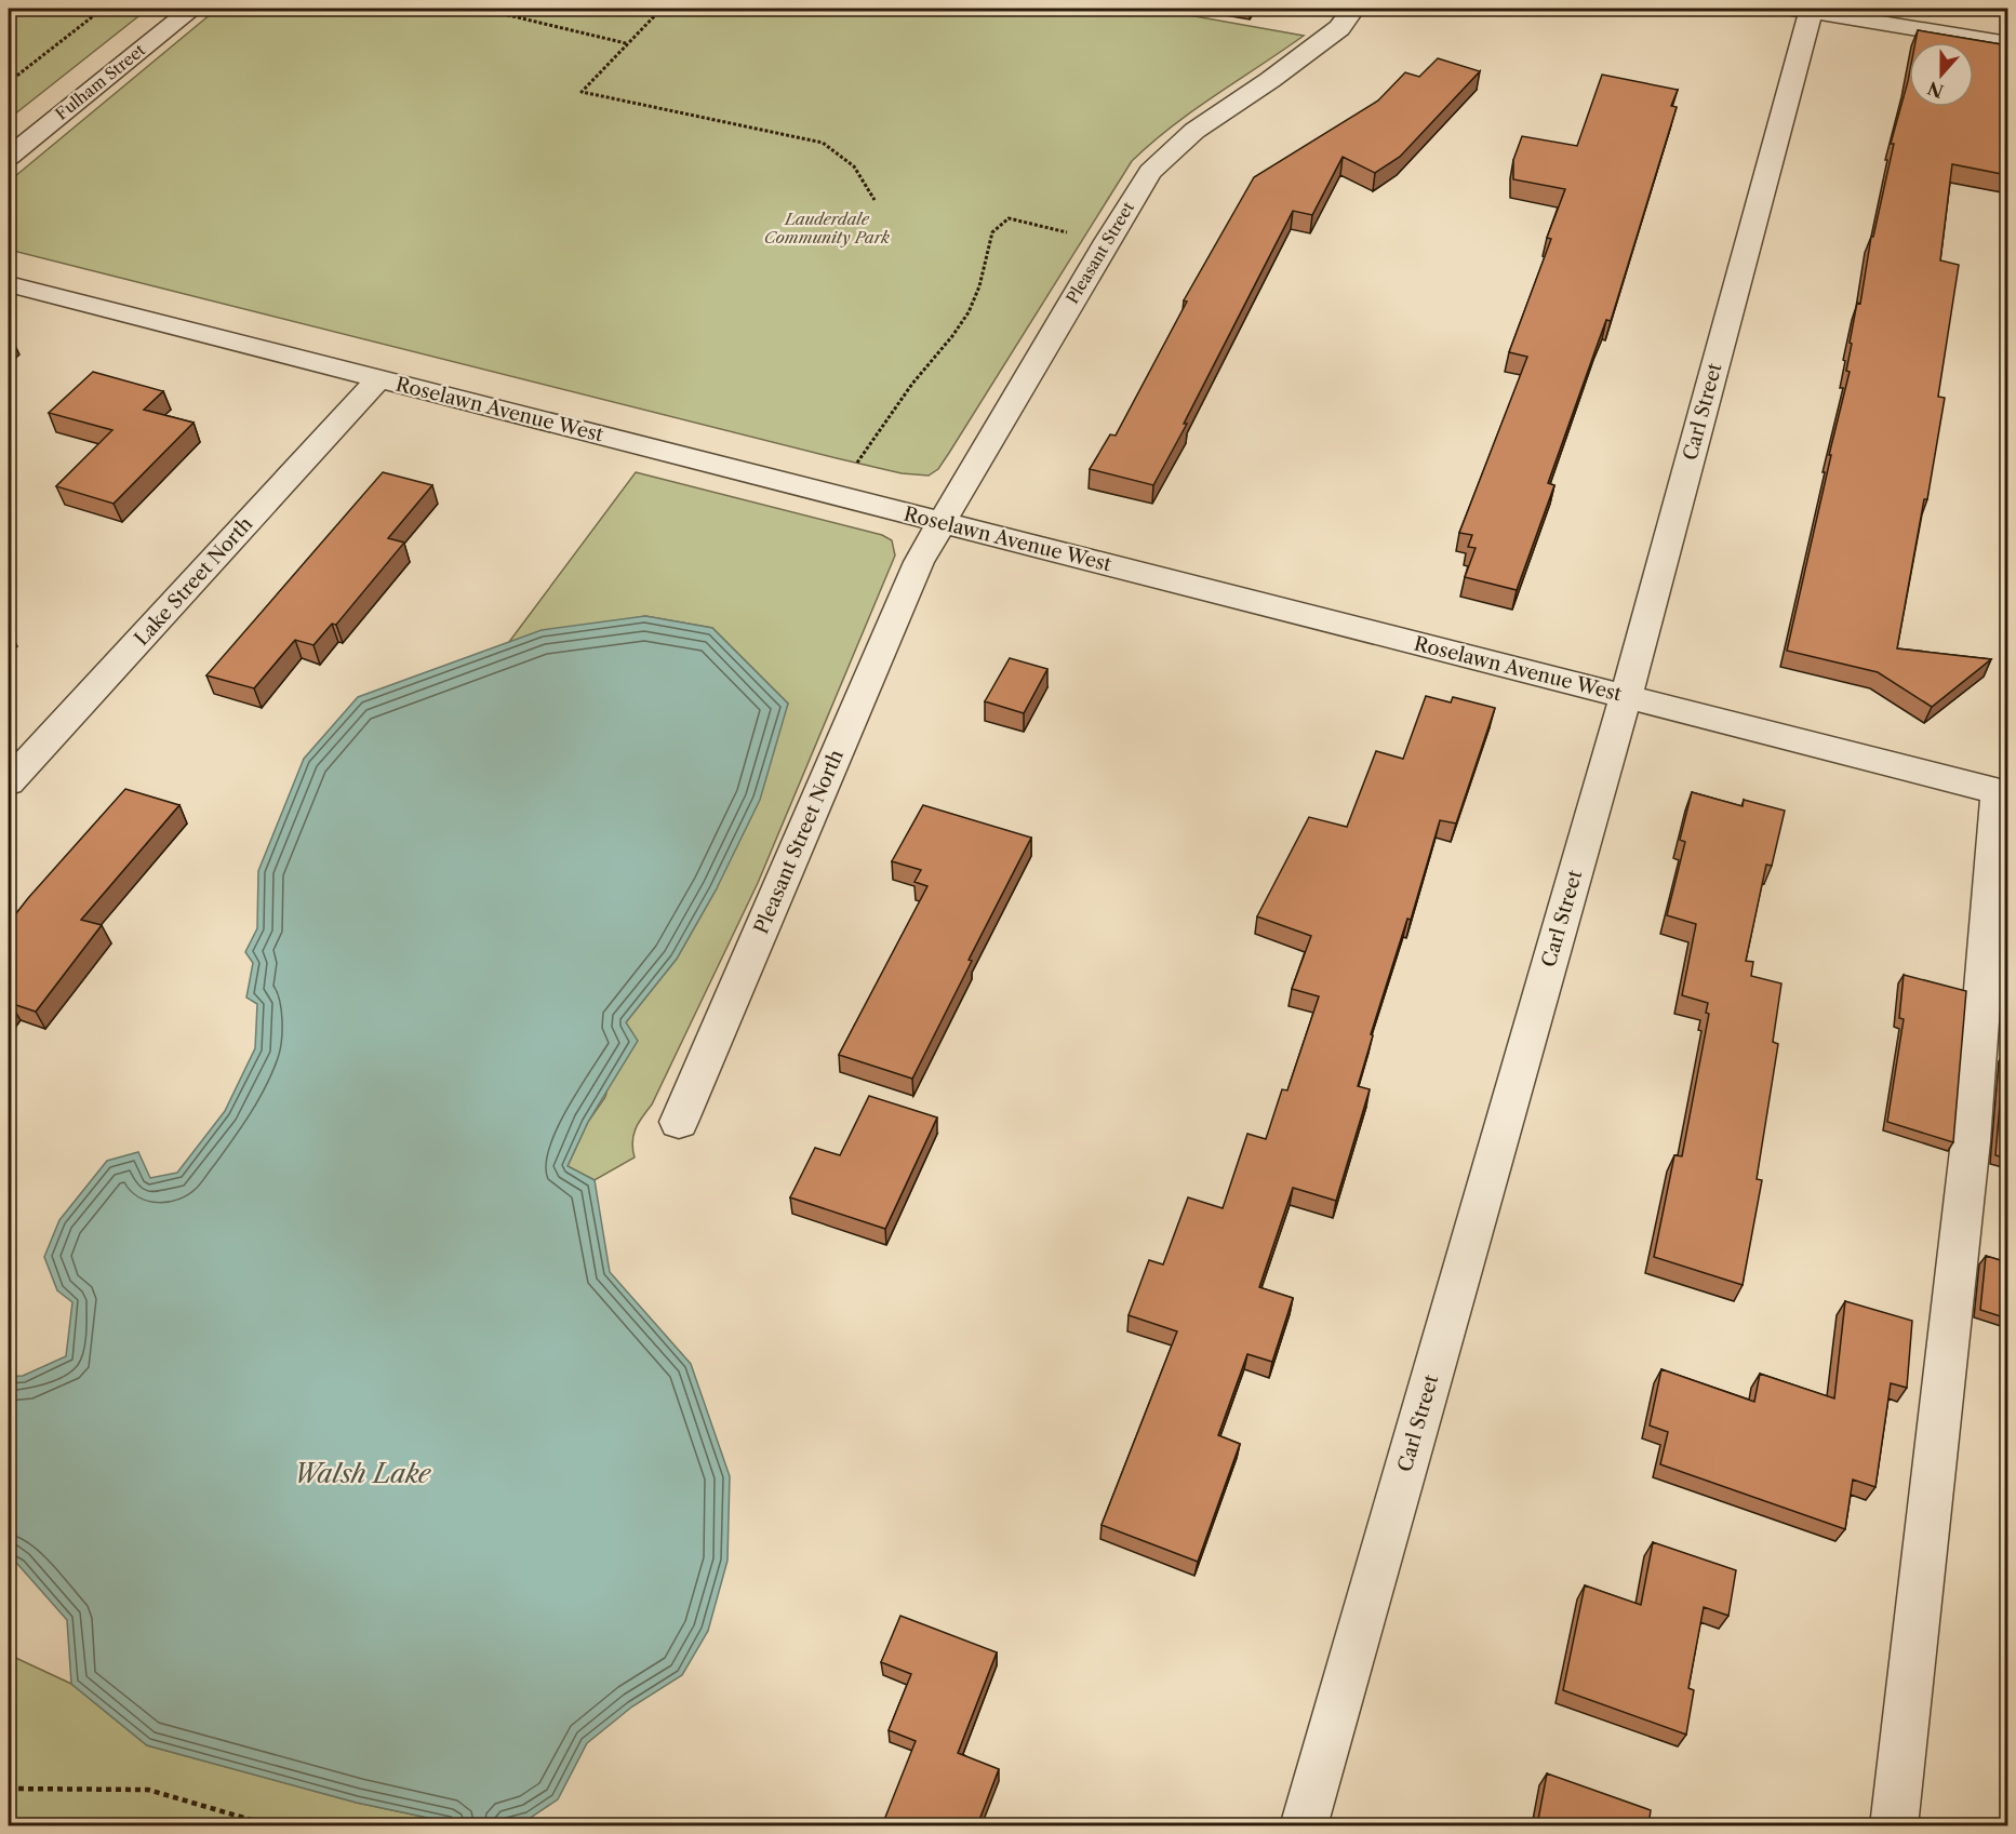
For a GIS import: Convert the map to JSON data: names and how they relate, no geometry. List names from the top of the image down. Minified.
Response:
{"streets":{"street":["Fulham Street","Pleasant Street","Roselawn Avenue West","Carl Street","Lake Street North","Pleasant Street North"]},"crossings":[["Pleasant Street","Roselawn Avenue West"],["Pleasant Street","Pleasant Street North"],["Roselawn Avenue West","Carl Street"],["Roselawn Avenue West","Lake Street North"]],"water":["Walsh Lake"],"parks":["Lauderdale Community Park"],"north":"bottom"}
